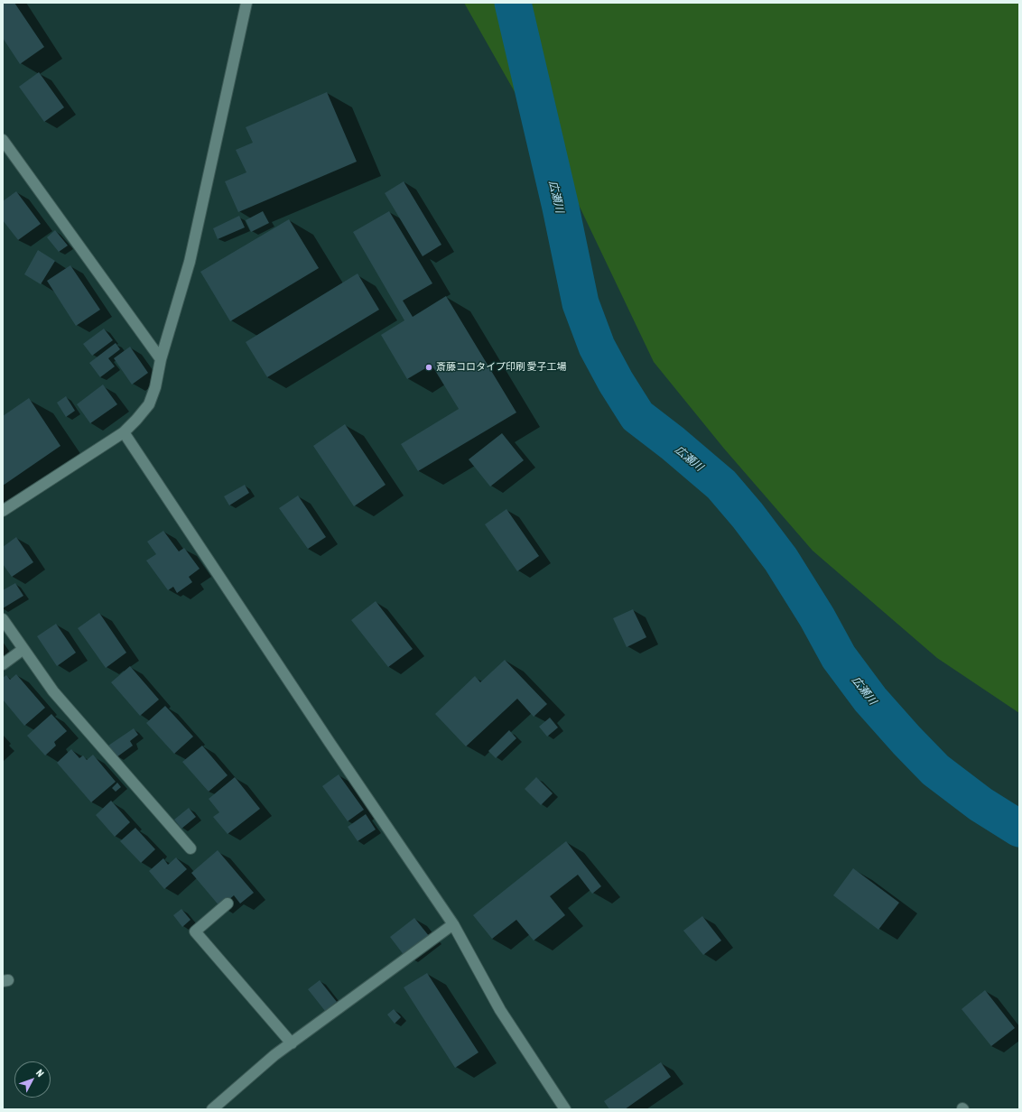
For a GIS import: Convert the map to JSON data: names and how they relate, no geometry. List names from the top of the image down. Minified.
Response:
{"water":["広瀬川"],"places":["斎藤コロタイプ印刷 愛子工場"],"north":"top right"}
